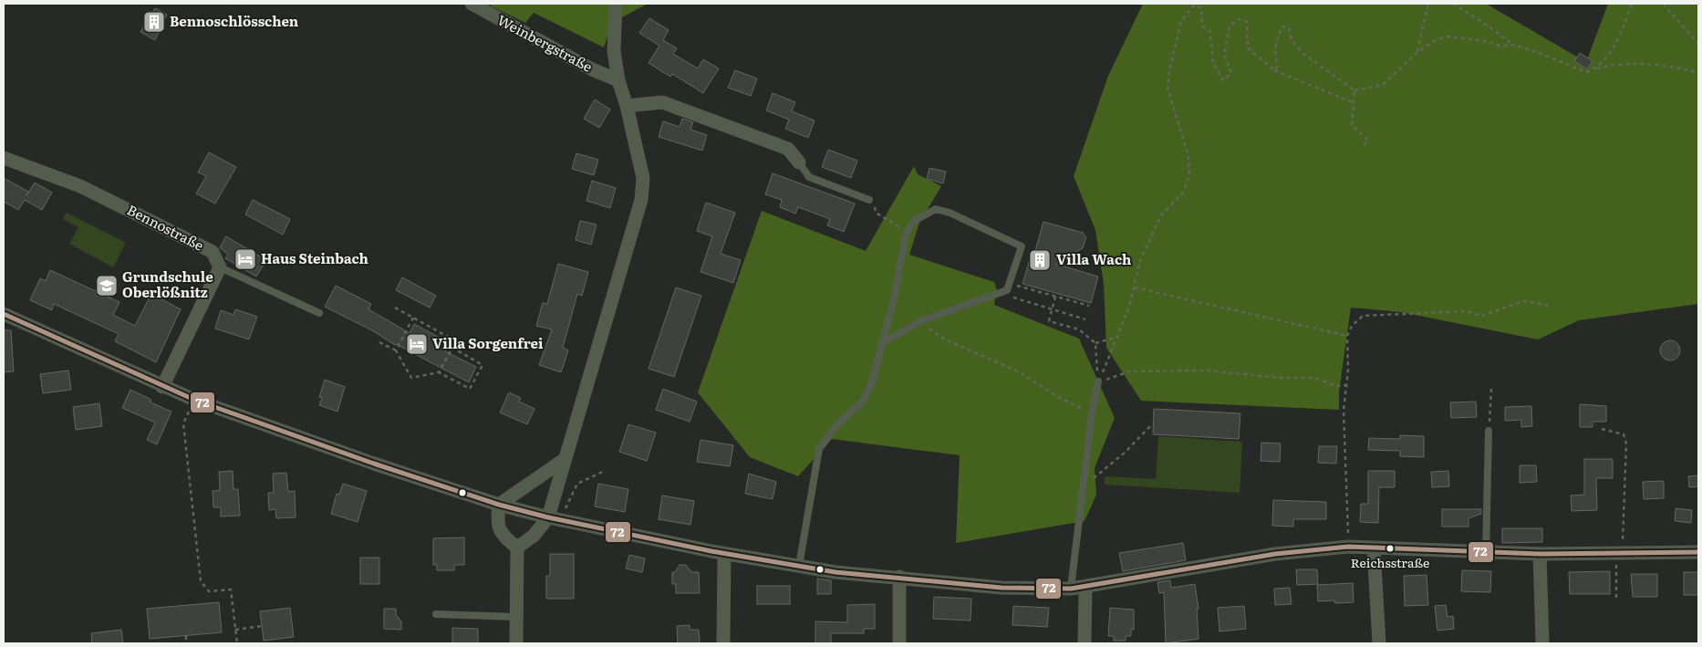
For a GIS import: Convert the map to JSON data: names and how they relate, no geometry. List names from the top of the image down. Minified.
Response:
{"streets":{"street":["Weinbergstraße","Bennostraße"]},"places":{"building":["Bennoschlösschen","Villa Wach"],"hotel":["Haus Steinbach","Villa Sorgenfrei"],"school or university":["Grundschule Oberlößnitz"],"other":["Reichsstraße"]},"lines":["transit line 72"]}
